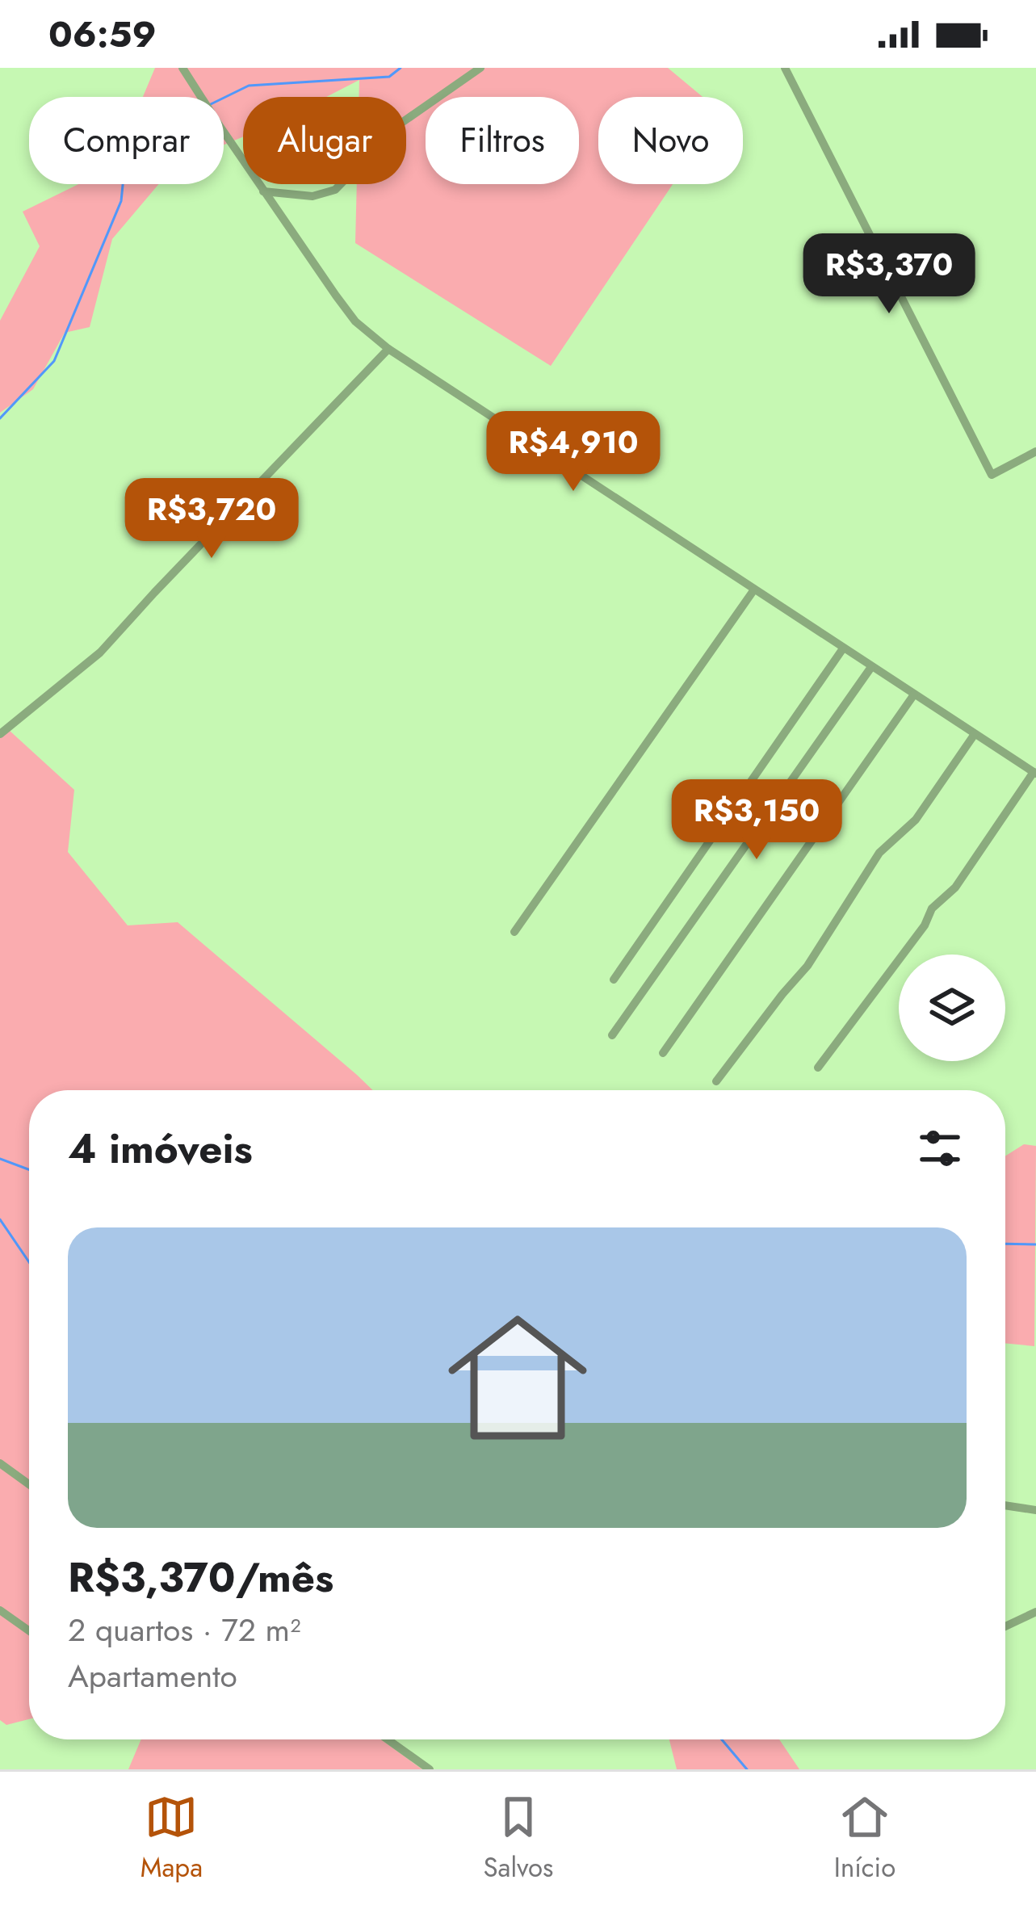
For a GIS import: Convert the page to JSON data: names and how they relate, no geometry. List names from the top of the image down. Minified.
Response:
{"page":{"status":"06:59","chip":["Comprar","Alugar","Filtros","Novo"],"price":["R$3,370","R$4,910","R$3,720","R$3,150"],"heading":"4 imóveis","list":[{"name":"R$3,370/mês","note":"2 quartos · 72 m² · Apartamento"}],"tabs":["Mapa","Salvos","Início"]}}
